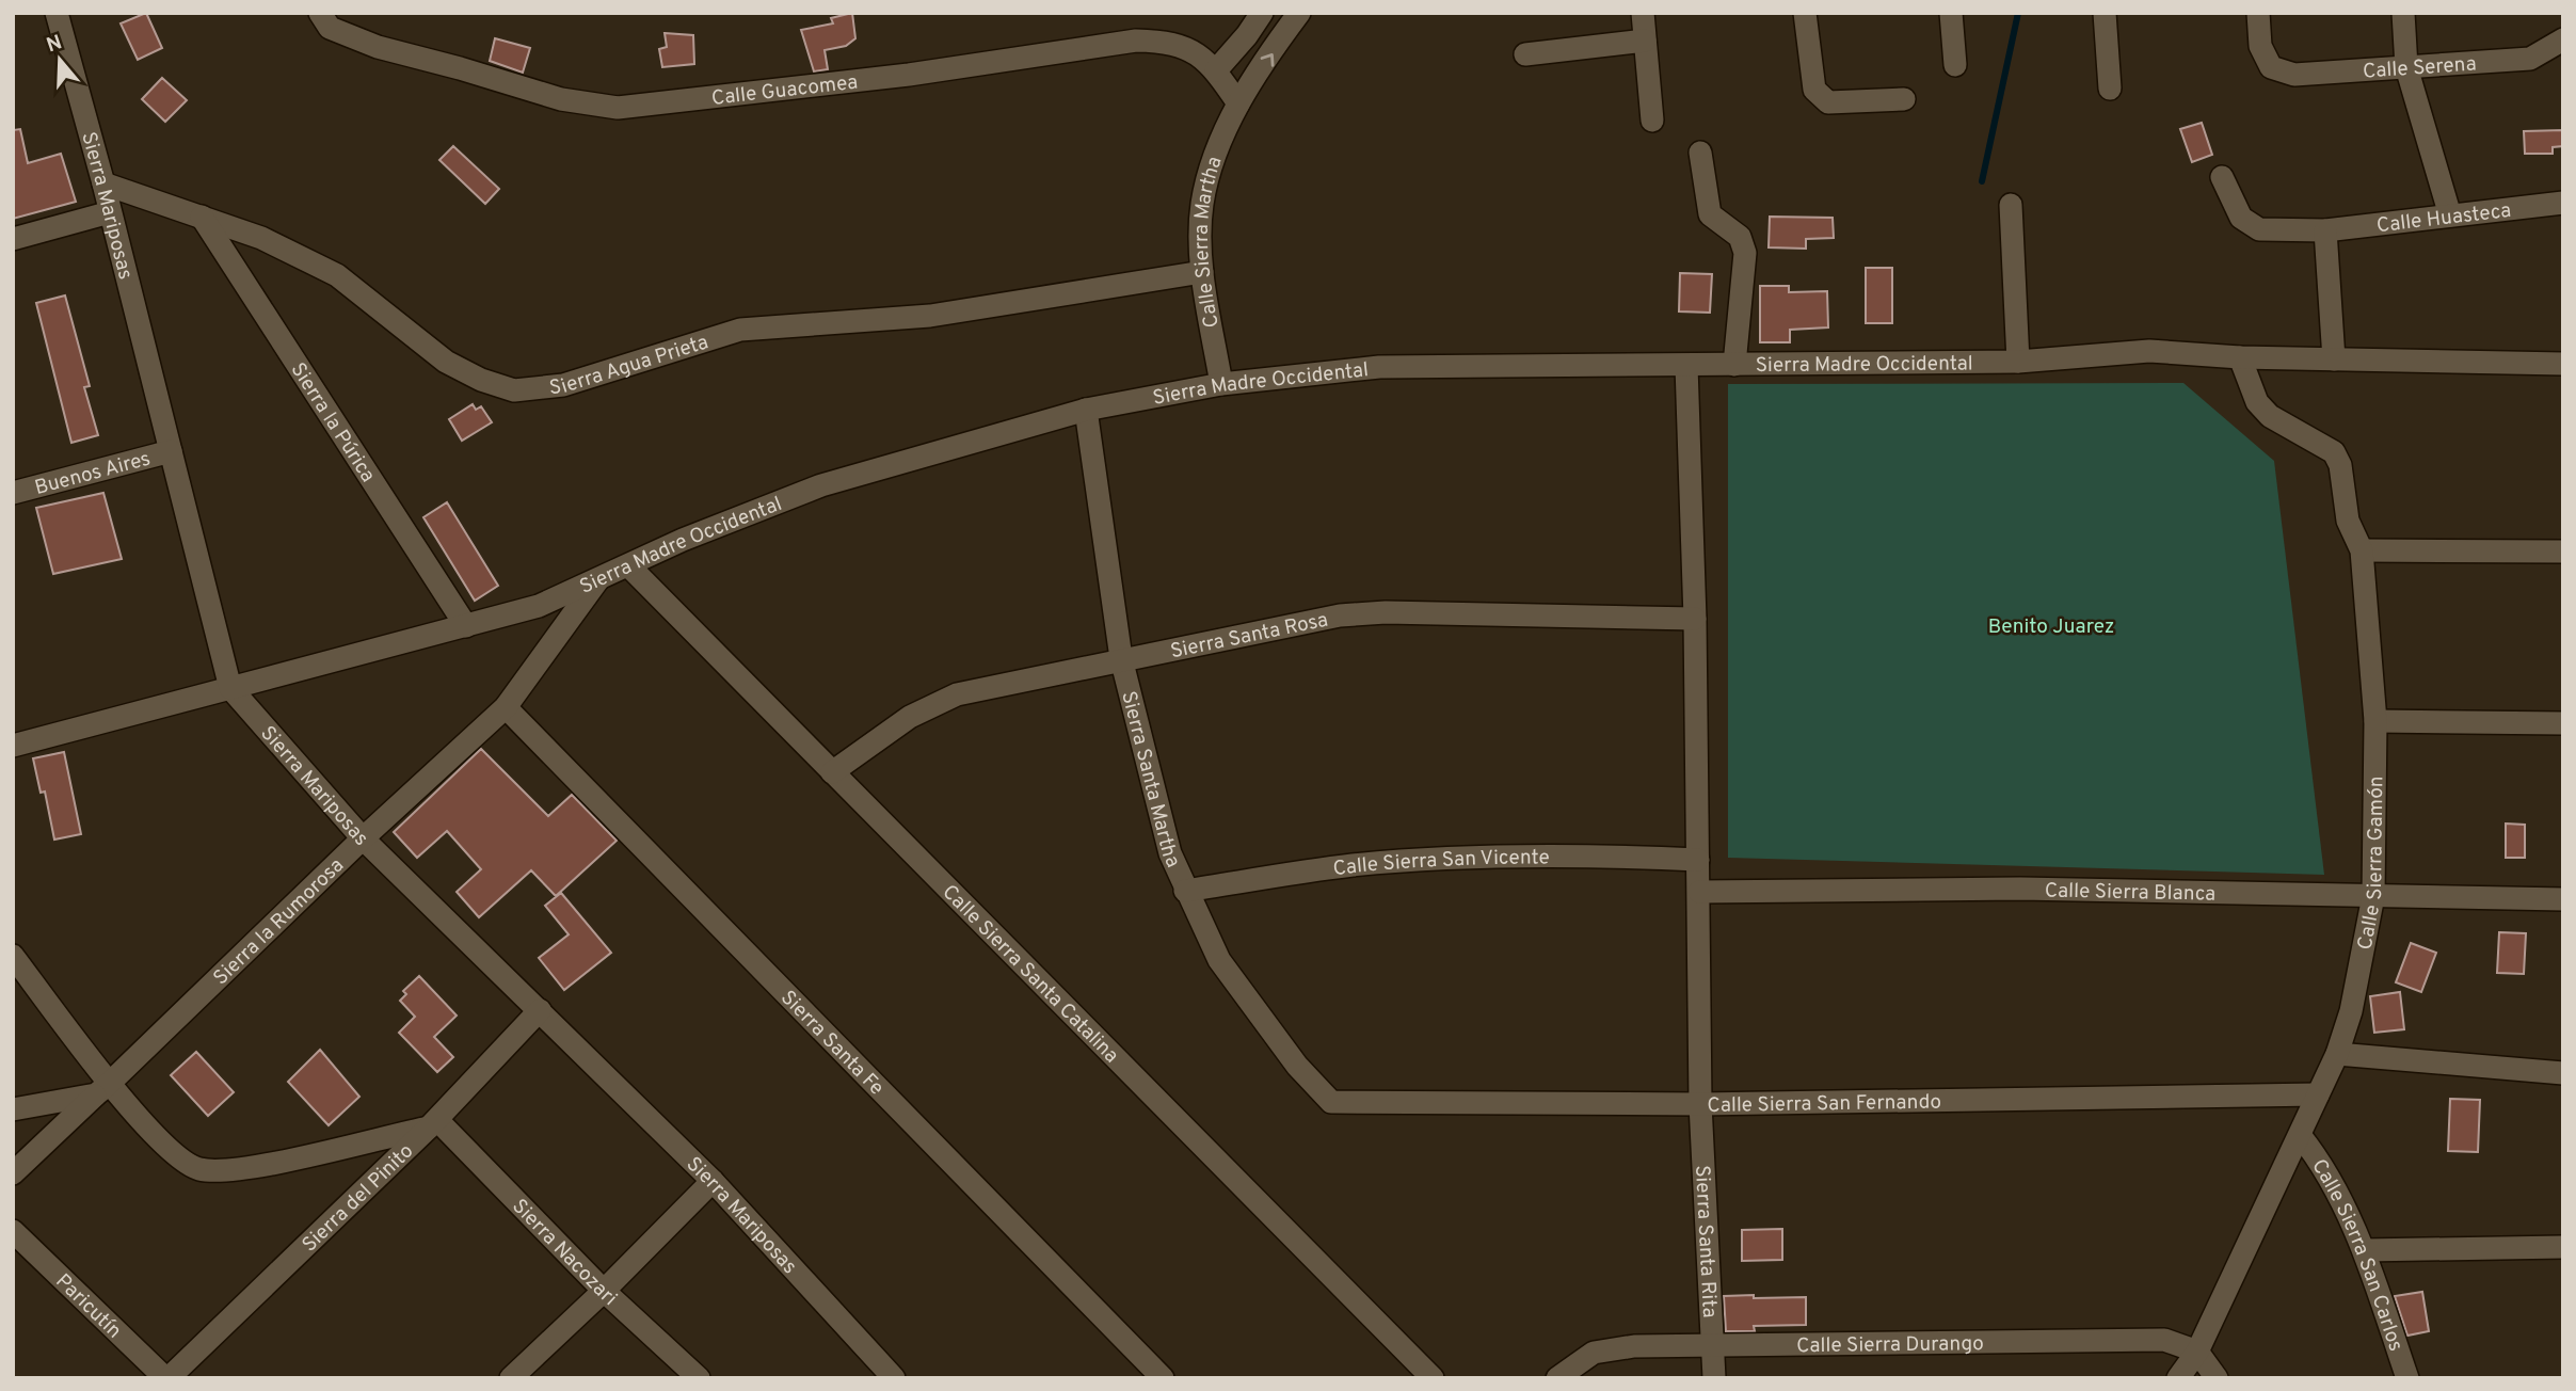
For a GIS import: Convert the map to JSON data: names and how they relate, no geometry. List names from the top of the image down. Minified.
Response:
{"streets":{"street":["Calle Serena","Calle Guacomea","Sierra Mariposas","Calle Huasteca","Calle Sierra Martha","Sierra Agua Prieta","Sierra Madre Occidental","Sierra la Púrica","Buenos Aires","Sierra Santa Rosa","Sierra Santa Martha","Calle Sierra Gamón","Calle Sierra San Vicente","Calle Sierra Blanca","Sierra la Rumorosa","Calle Sierra Santa Catalina","Sierra Santa Fe","Calle Sierra San Fernando","Sierra del Pinito","Sierra Santa Rita","Sierra Nacozari","Calle Sierra San Carlos","Paricutín","Calle Sierra Durango"]},"crossings":[["Calle Guacomea","Calle Sierra Martha"],["Sierra Mariposas","Sierra Agua Prieta"],["Sierra Mariposas","Sierra Madre Occidental"],["Sierra Mariposas","Buenos Aires"],["Sierra Mariposas","Sierra la Rumorosa"],["Sierra Mariposas","Sierra del Pinito"],["Calle Sierra Martha","Sierra Agua Prieta"],["Calle Sierra Martha","Sierra Madre Occidental"],["Sierra Agua Prieta","Sierra la Púrica"],["Sierra Madre Occidental","Sierra la Púrica"],["Sierra Madre Occidental","Sierra Santa Martha"],["Sierra Madre Occidental","Calle Sierra Gamón"],["Sierra Madre Occidental","Sierra la Rumorosa"],["Sierra Madre Occidental","Calle Sierra Santa Catalina"],["Sierra Madre Occidental","Sierra Santa Rita"],["Sierra Santa Rosa","Sierra Santa Martha"],["Sierra Santa Rosa","Calle Sierra Santa Catalina"],["Sierra Santa Rosa","Sierra Santa Rita"],["Sierra Santa Martha","Calle Sierra San Vicente"],["Sierra Santa Martha","Calle Sierra San Fernando"],["Calle Sierra Gamón","Calle Sierra Blanca"],["Calle Sierra Gamón","Calle Sierra San Fernando"],["Calle Sierra Gamón","Calle Sierra San Carlos"],["Calle Sierra Gamón","Calle Sierra Durango"],["Calle Sierra San Vicente","Sierra Santa Rita"],["Calle Sierra Blanca","Sierra Santa Rita"],["Sierra la Rumorosa","Sierra Santa Fe"],["Calle Sierra San Fernando","Sierra Santa Rita"],["Sierra del Pinito","Sierra Nacozari"],["Sierra del Pinito","Paricutín"],["Sierra Santa Rita","Calle Sierra Durango"]],"parks":["Benito Juarez"],"north":"top"}
